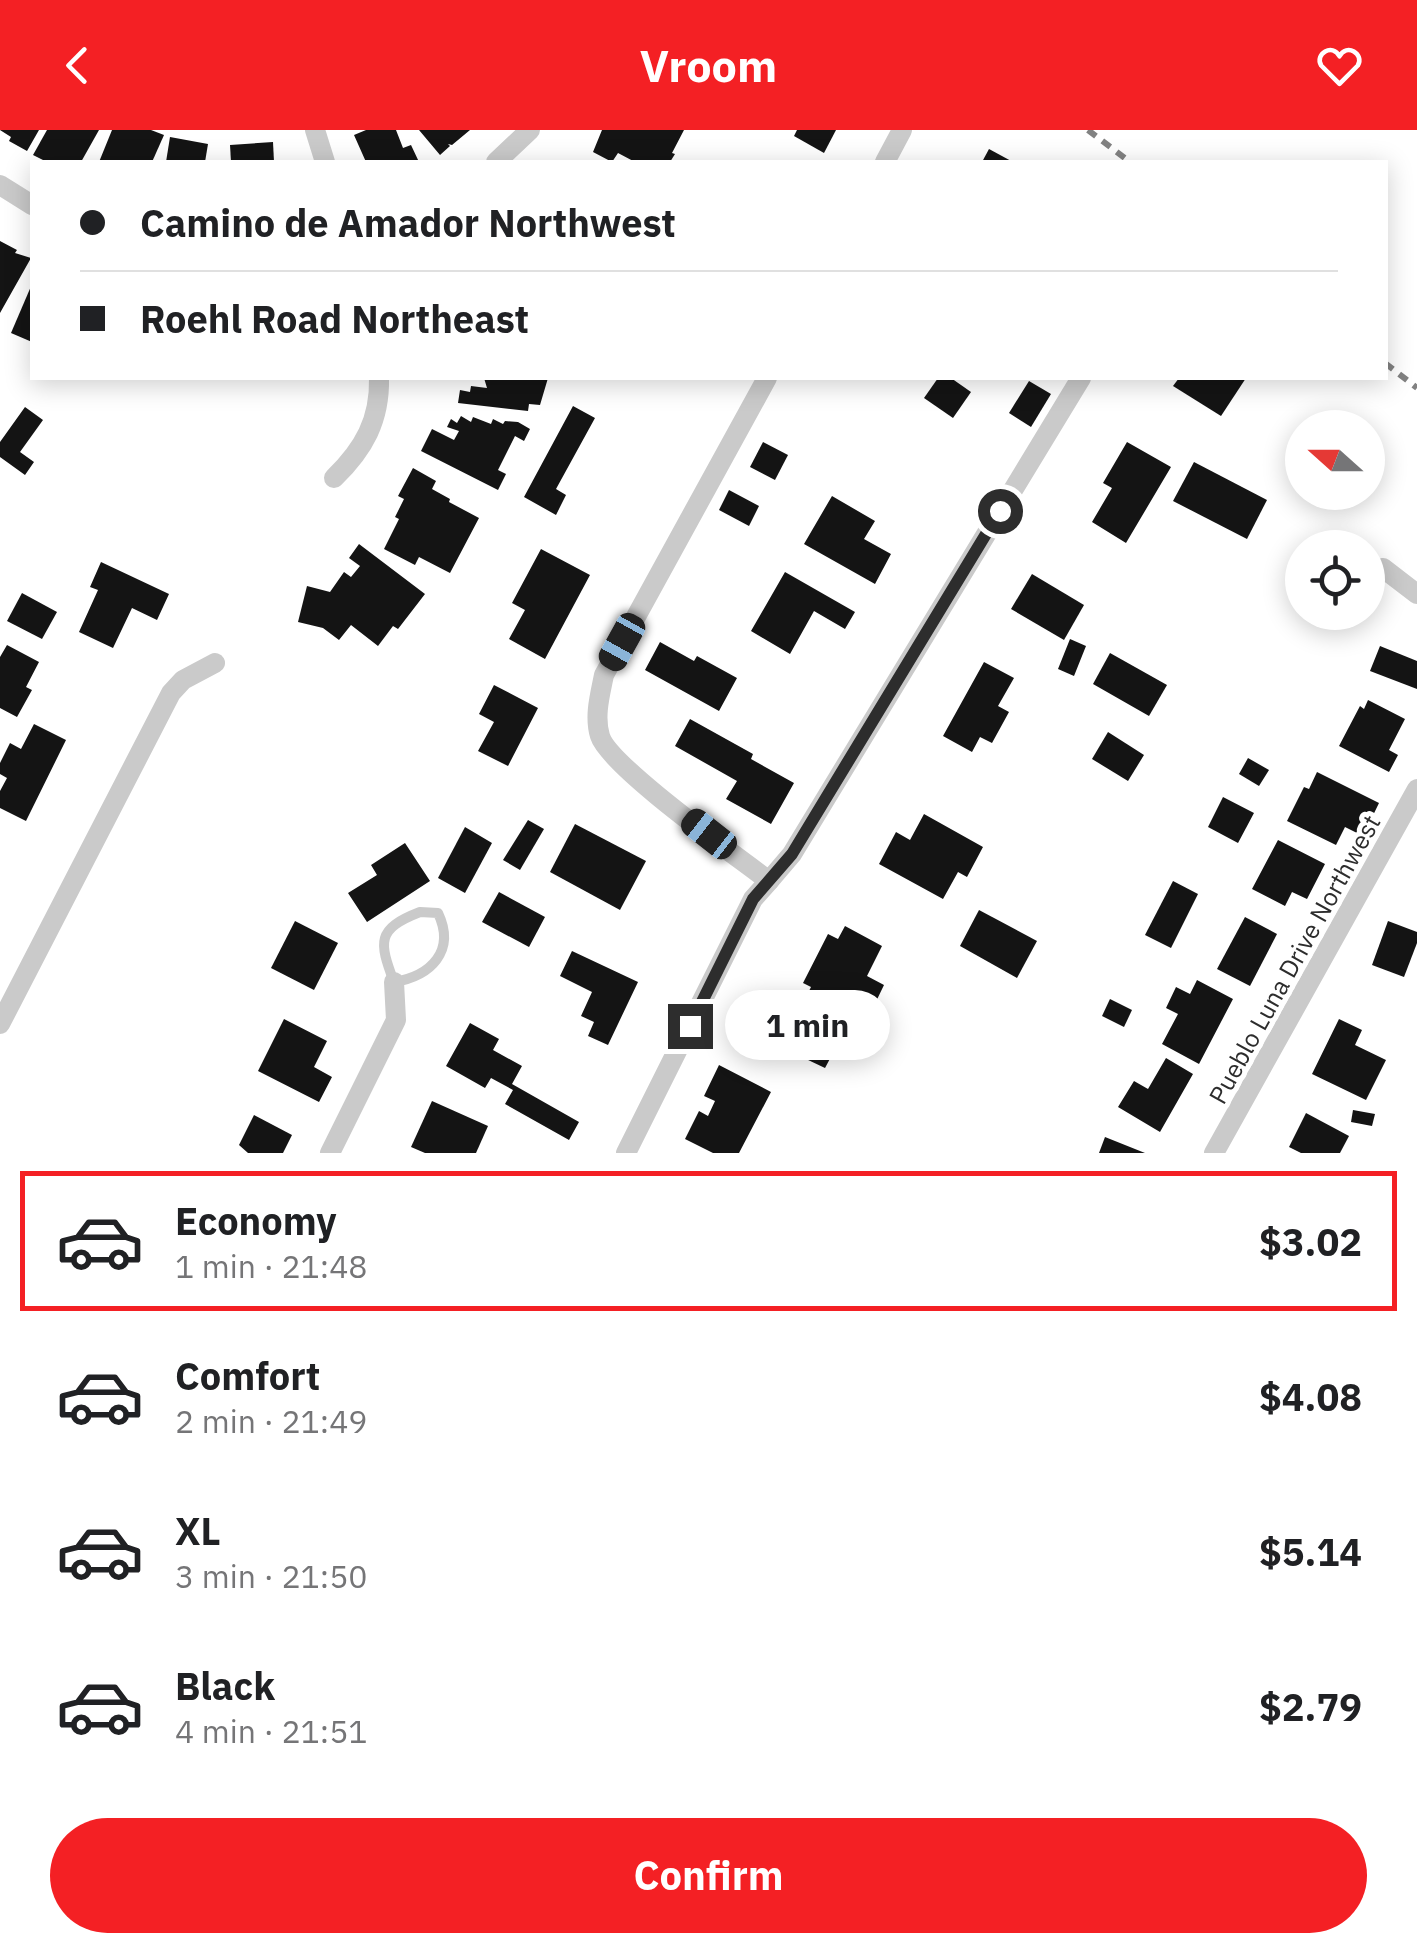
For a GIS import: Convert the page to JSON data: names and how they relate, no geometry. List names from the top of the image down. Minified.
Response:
{"streets":{"street":["Pueblo Luna Drive Northwest"]},"north":"left","page":{"header":"Vroom","banner":["Camino de Amador Northwest","Roehl Road Northeast"],"bubble":"1 min","list":[{"name":"Economy","note":"1 min · 21:48","value":"$3.02"},{"name":"Comfort","note":"2 min · 21:49","value":"$4.08"},{"name":"XL","note":"3 min · 21:50","value":"$5.14"},{"name":"Black","note":"4 min · 21:51","value":"$2.79"}],"buttons":"Confirm"}}
